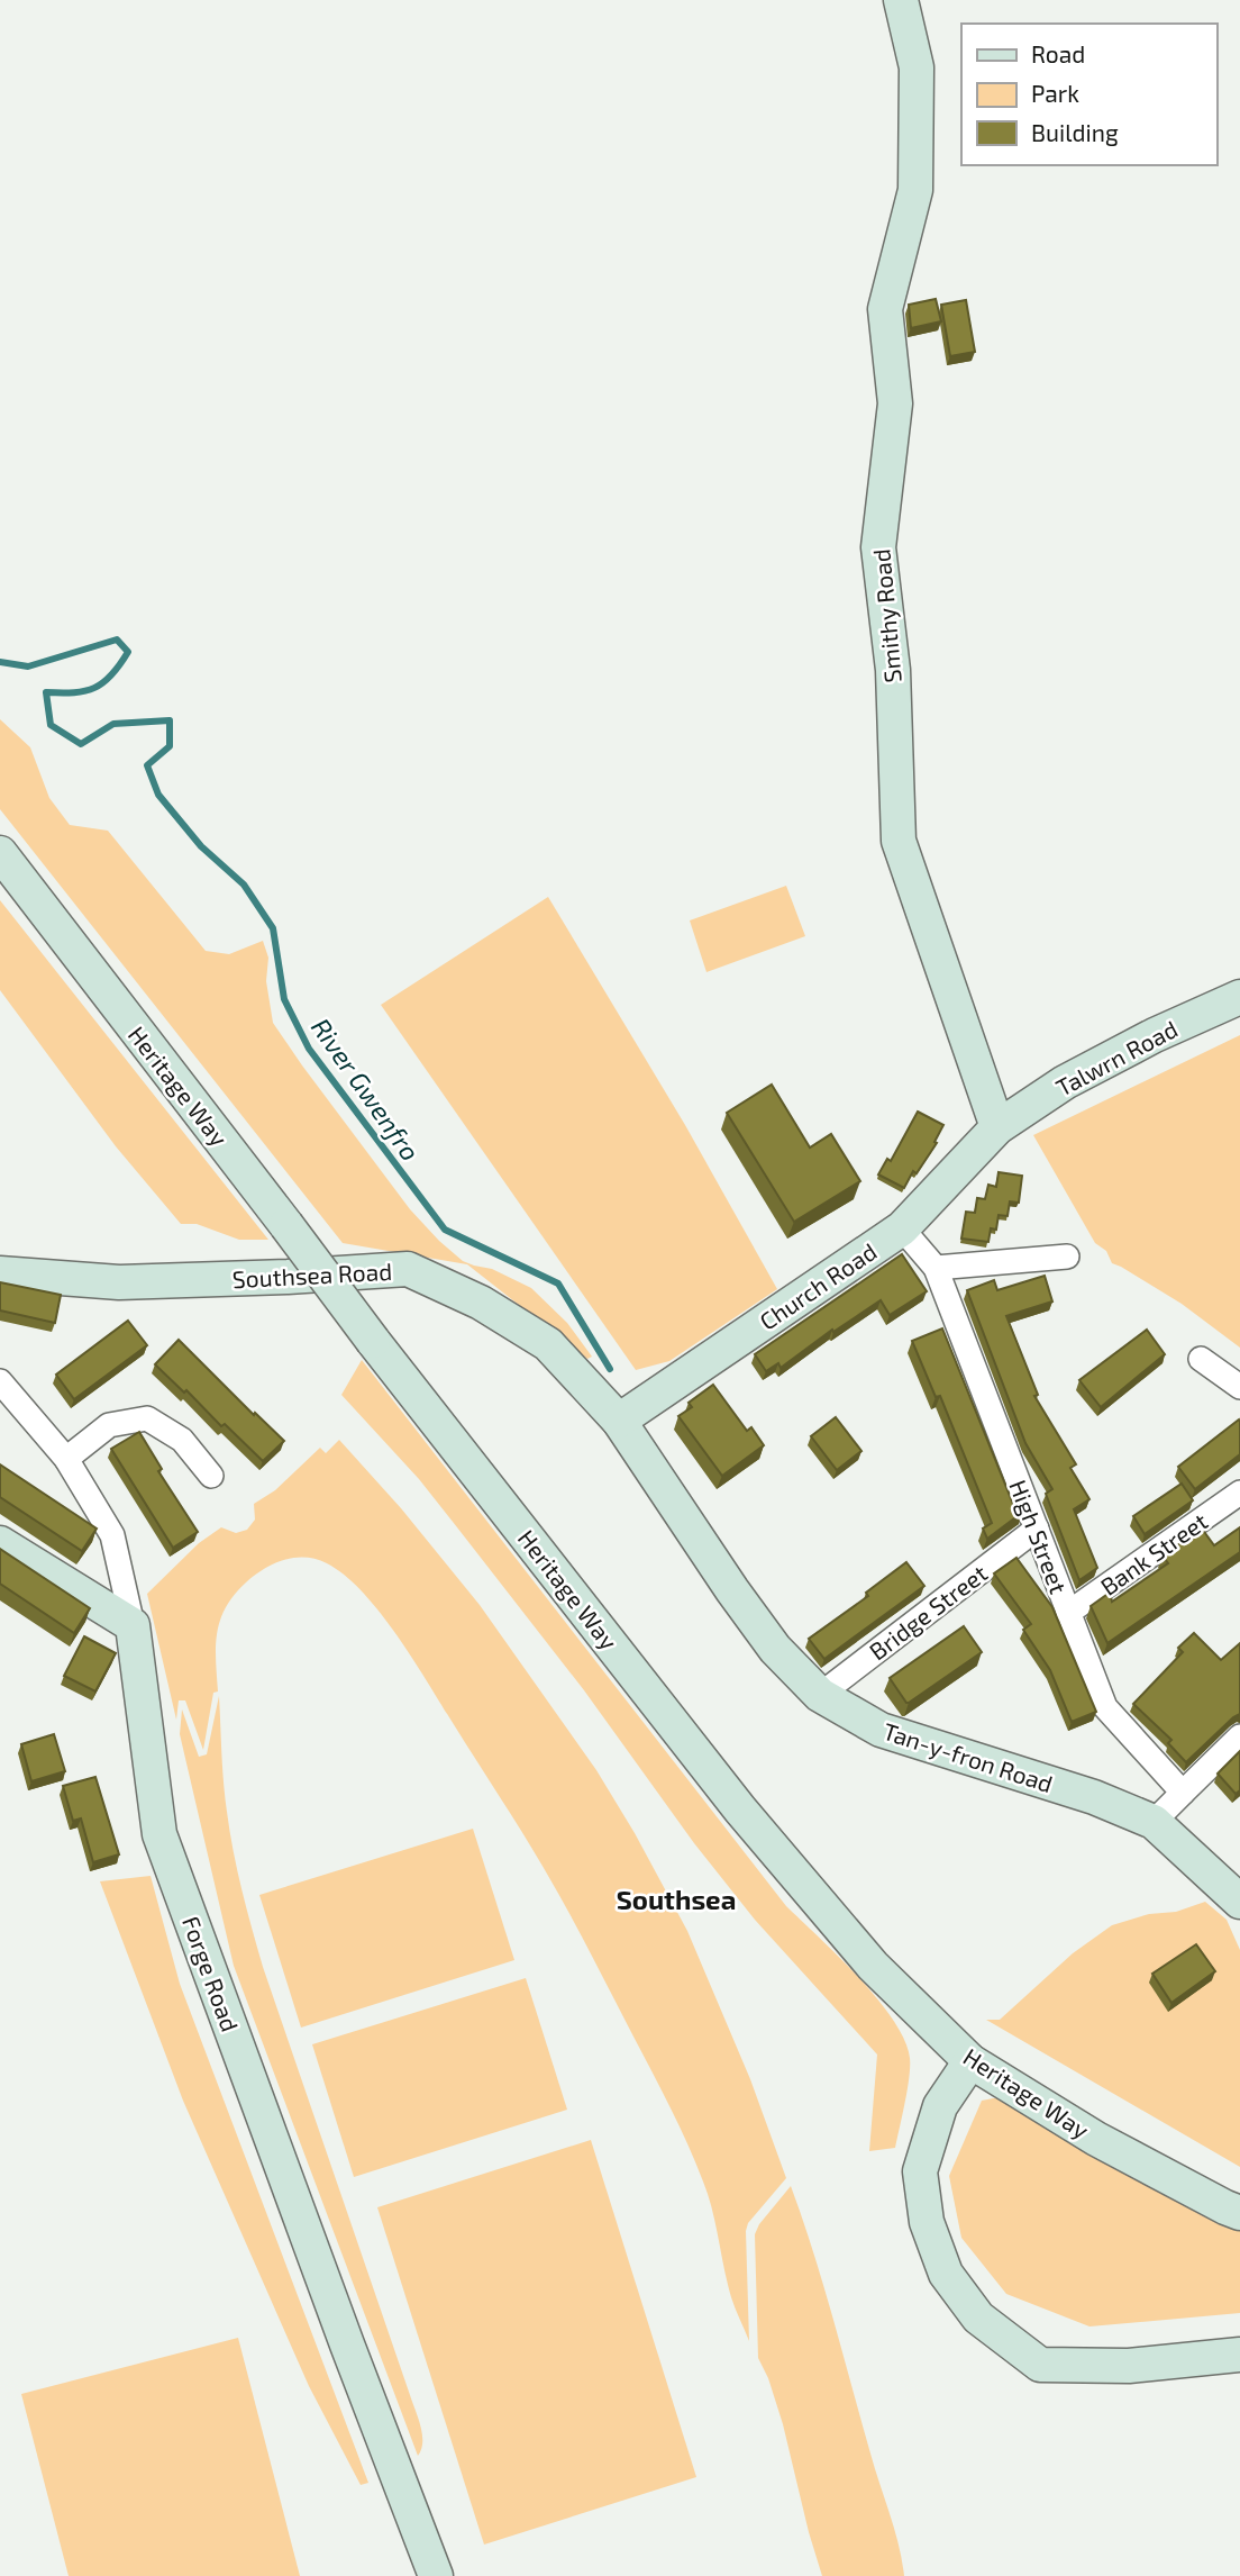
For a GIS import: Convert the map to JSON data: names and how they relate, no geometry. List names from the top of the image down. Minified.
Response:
{"streets":{"street":["Smithy Road","Talwrn Road","Heritage Way","Southsea Road","Church Road","High Street","Bank Street","Bridge Street","Tan-y-fron Road","Forge Road"]},"crossings":[["Smithy Road","Talwrn Road"],["Smithy Road","Church Road"],["Talwrn Road","Church Road"],["Southsea Road","Church Road"],["Southsea Road","Tan-y-fron Road"],["Church Road","High Street"],["Church Road","Tan-y-fron Road"],["High Street","Bank Street"],["High Street","Bridge Street"],["Bridge Street","Tan-y-fron Road"]],"districts":["Southsea"],"water":["River Gwenfro"],"legend":["Road","Park","Building"]}
